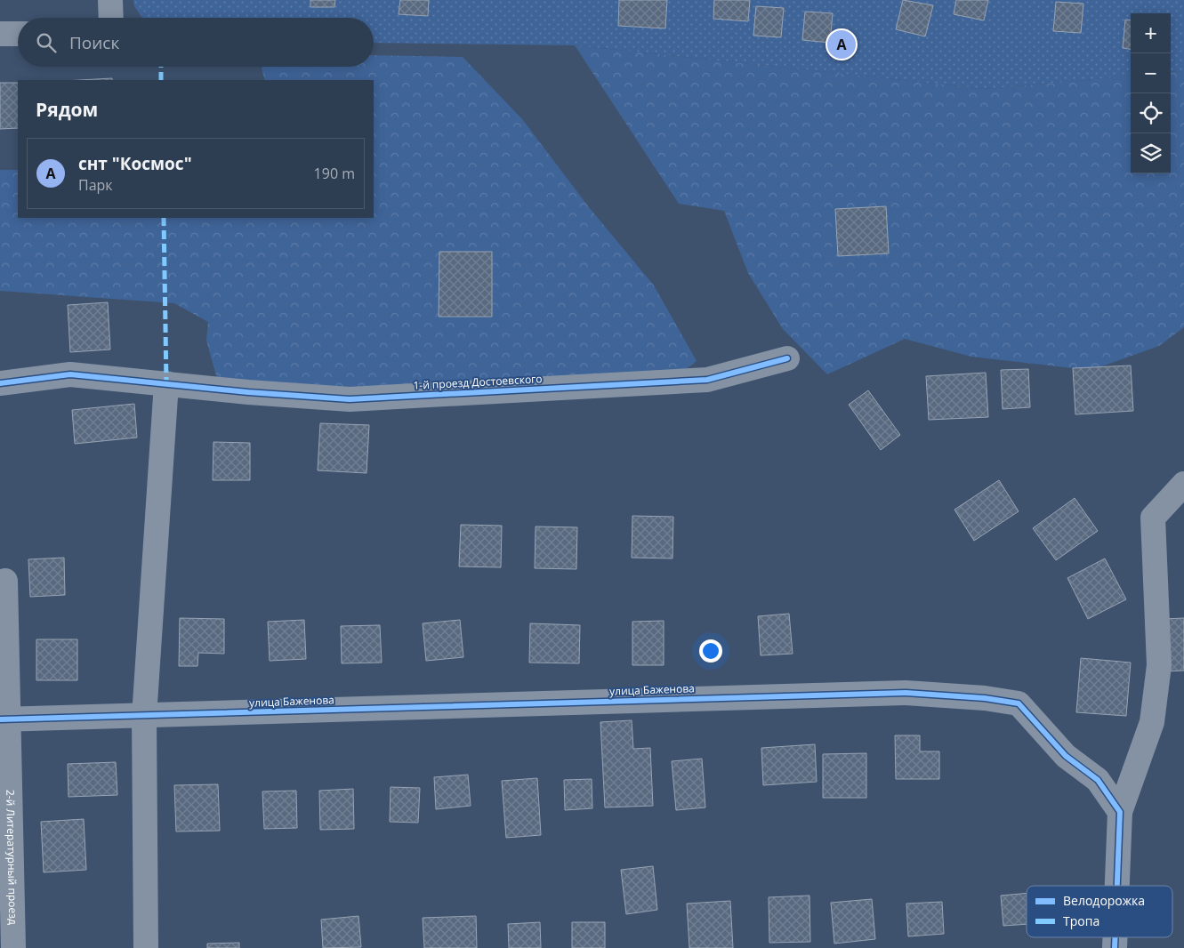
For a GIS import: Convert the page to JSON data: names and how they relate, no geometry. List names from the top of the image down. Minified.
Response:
{"streets":{"street":["1-й проезд Достоевского","улица Баженова","2-й Литературный проезд"]},"crossings":[["улица Баженова","2-й Литературный проезд"]],"legend":["Велодорожка","Тропа"],"page":{"map_buttons":["+","−"],"search":"Поиск","pins":"A","heading":"Рядом","list":[{"mark":"A","name":"снт \"Космос\"","note":"Парк","value":"190 m"}]}}
